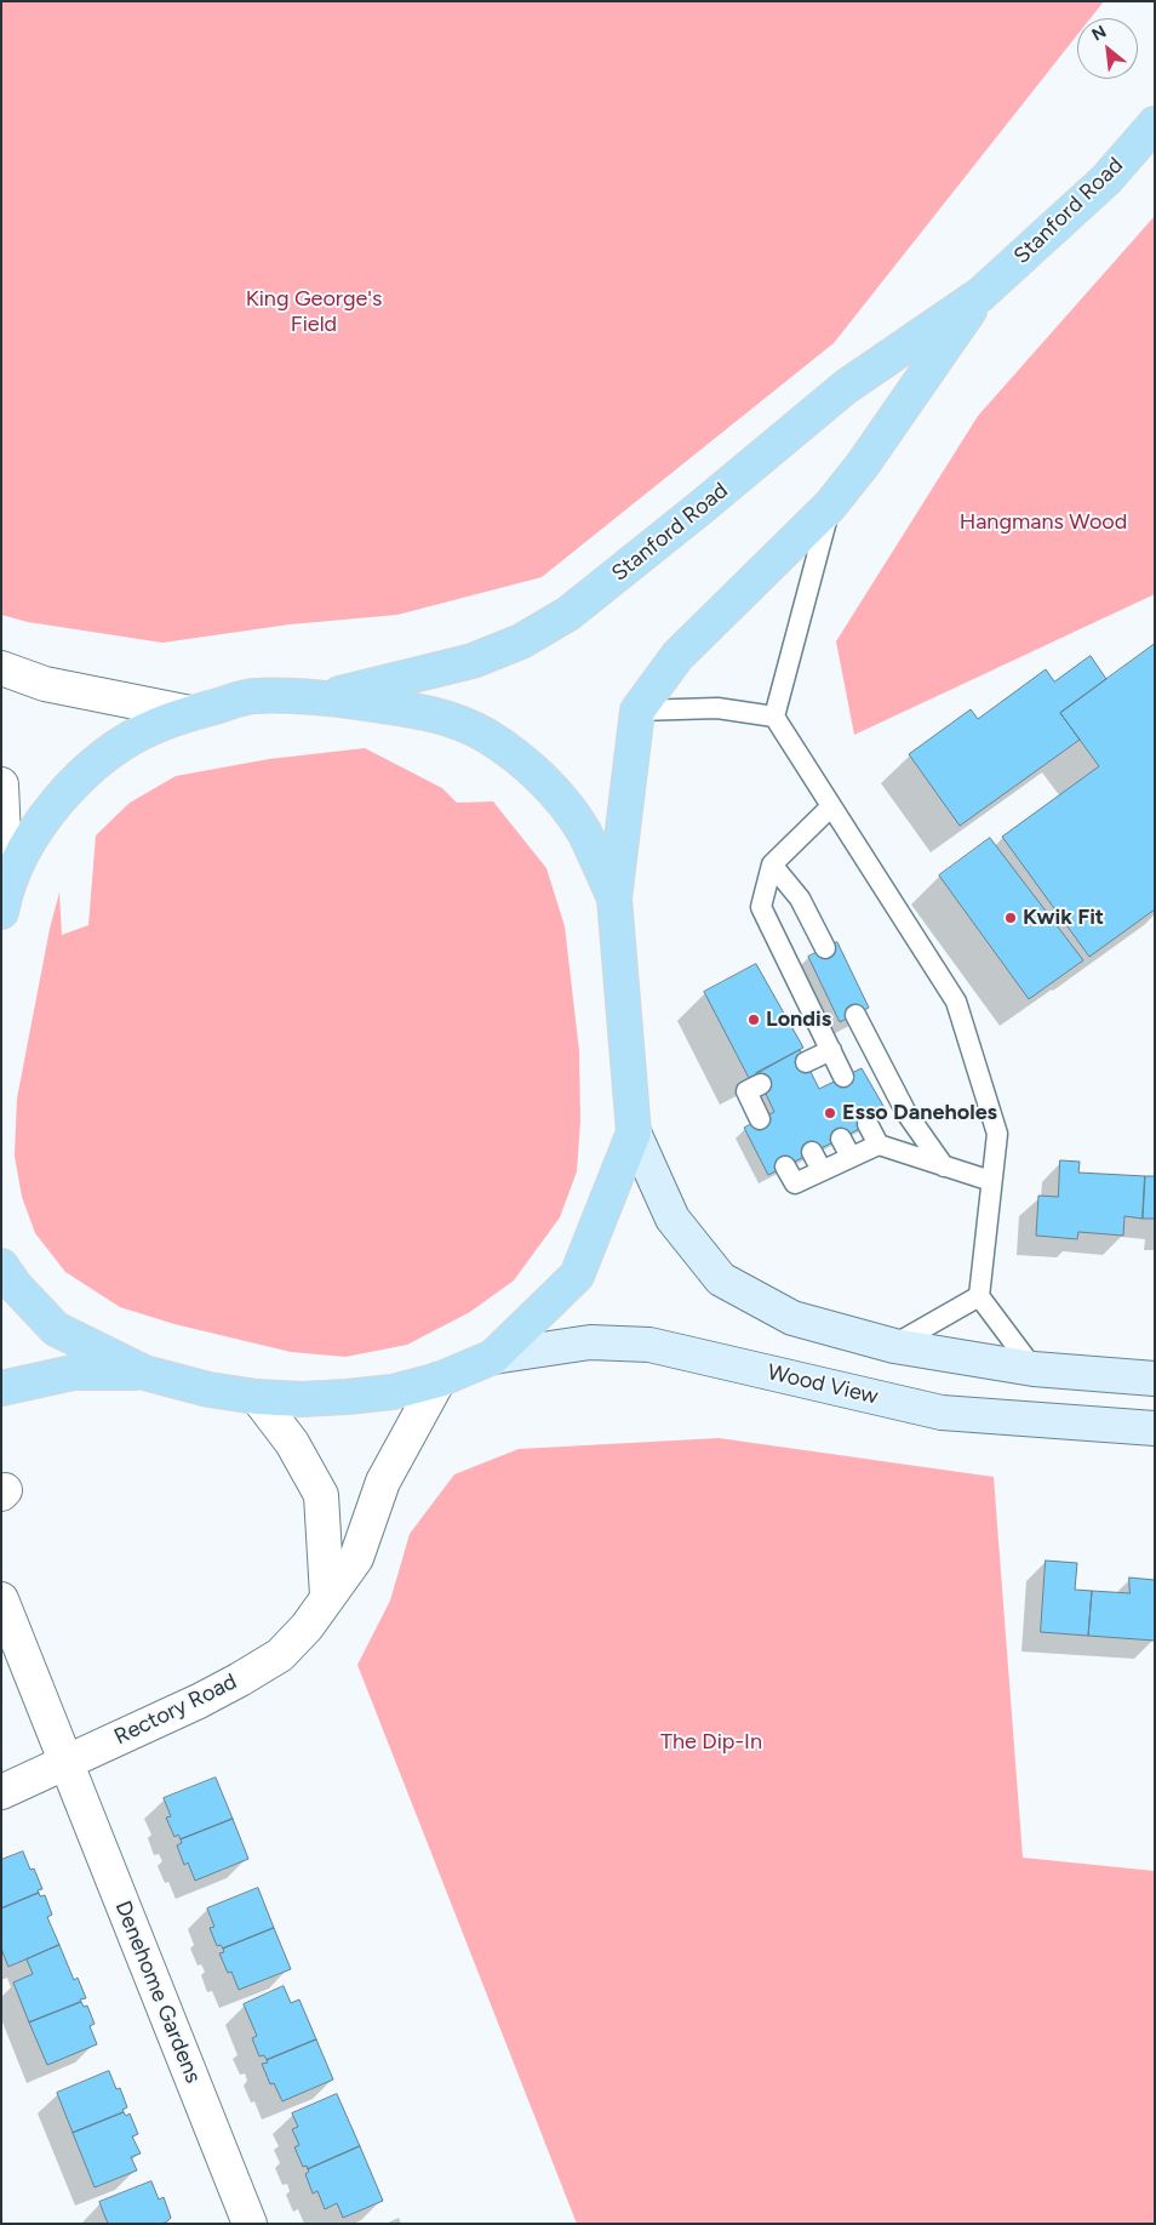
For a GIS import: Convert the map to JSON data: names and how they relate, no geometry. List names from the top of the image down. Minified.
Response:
{"streets":{"main road":["Stanford Road","Wood View"],"street":["Rectory Road","Denehome Gardens"]},"crossings":[["Rectory Road","Denehome Gardens"]],"parks":["King George's Field","Hangmans Wood","The Dip-In"],"places":["Kwik Fit","Londis","Esso Daneholes"],"north":"top left"}
